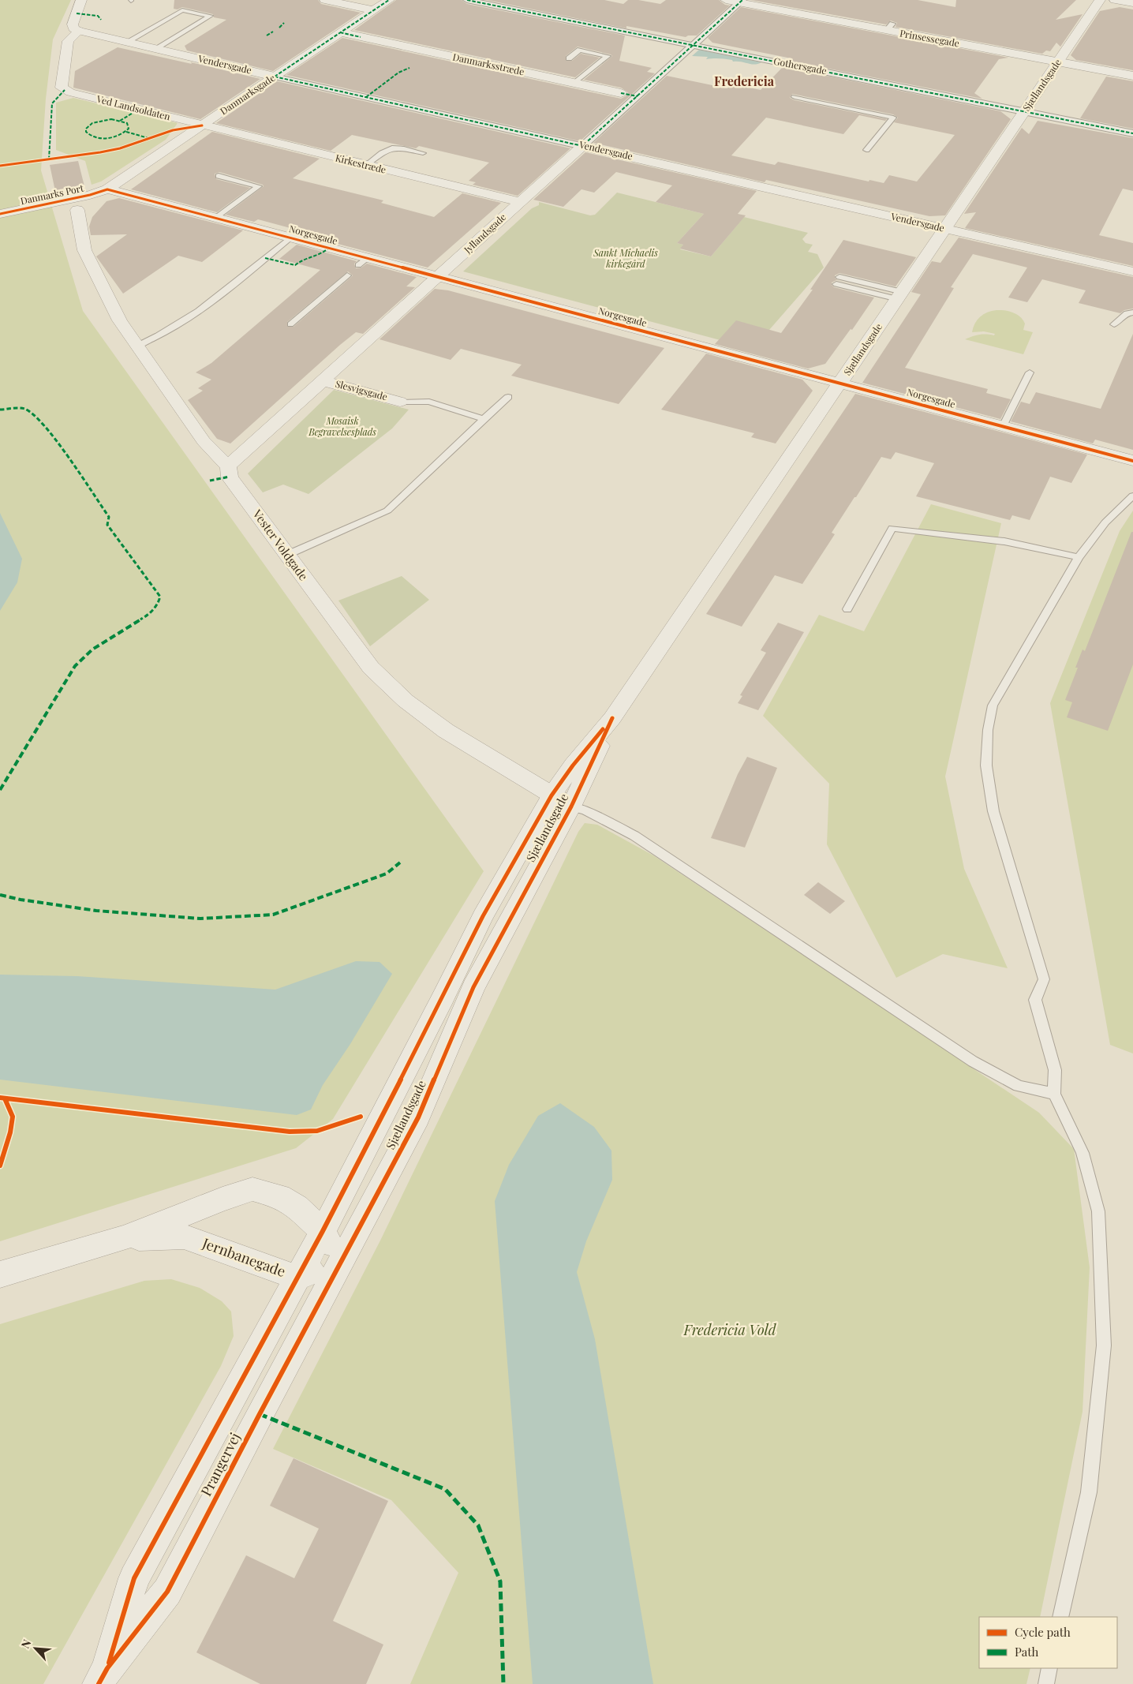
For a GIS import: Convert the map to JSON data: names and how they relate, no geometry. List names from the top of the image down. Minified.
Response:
{"streets":{"street":["Prinsessegade","Vendersgade","Danmarksstræde","Gothersgade","Sjællandsgade","Danmarksgade","Ved Landsoldaten","Kirkestræde","Danmarks Port","Jyllandsgade","Norgesgade","Slesvigsgade","Vester Voldgade","Jernbanegade","Prangervej"]},"crossings":[["Prinsessegade","Sjællandsgade"],["Prinsessegade","Jyllandsgade"],["Vendersgade","Sjællandsgade"],["Vendersgade","Danmarksgade"],["Vendersgade","Ved Landsoldaten"],["Vendersgade","Jyllandsgade"],["Danmarksstræde","Danmarksgade"],["Danmarksstræde","Jyllandsgade"],["Gothersgade","Sjællandsgade"],["Gothersgade","Jyllandsgade"],["Sjællandsgade","Norgesgade"],["Sjællandsgade","Vester Voldgade"],["Sjællandsgade","Jernbanegade"],["Sjællandsgade","Prangervej"],["Danmarksgade","Ved Landsoldaten"],["Danmarksgade","Kirkestræde"],["Danmarksgade","Danmarks Port"],["Danmarksgade","Norgesgade"],["Ved Landsoldaten","Kirkestræde"],["Kirkestræde","Jyllandsgade"],["Danmarks Port","Norgesgade"],["Jyllandsgade","Norgesgade"],["Jyllandsgade","Slesvigsgade"],["Jyllandsgade","Vester Voldgade"],["Jernbanegade","Prangervej"]],"districts":["Fredericia"],"parks":["Sankt Michaelis kirkegård","Mosaisk Begravelsesplads","Fredericia Vold"],"legend":["Cycle path","Path"],"north":"top left"}
